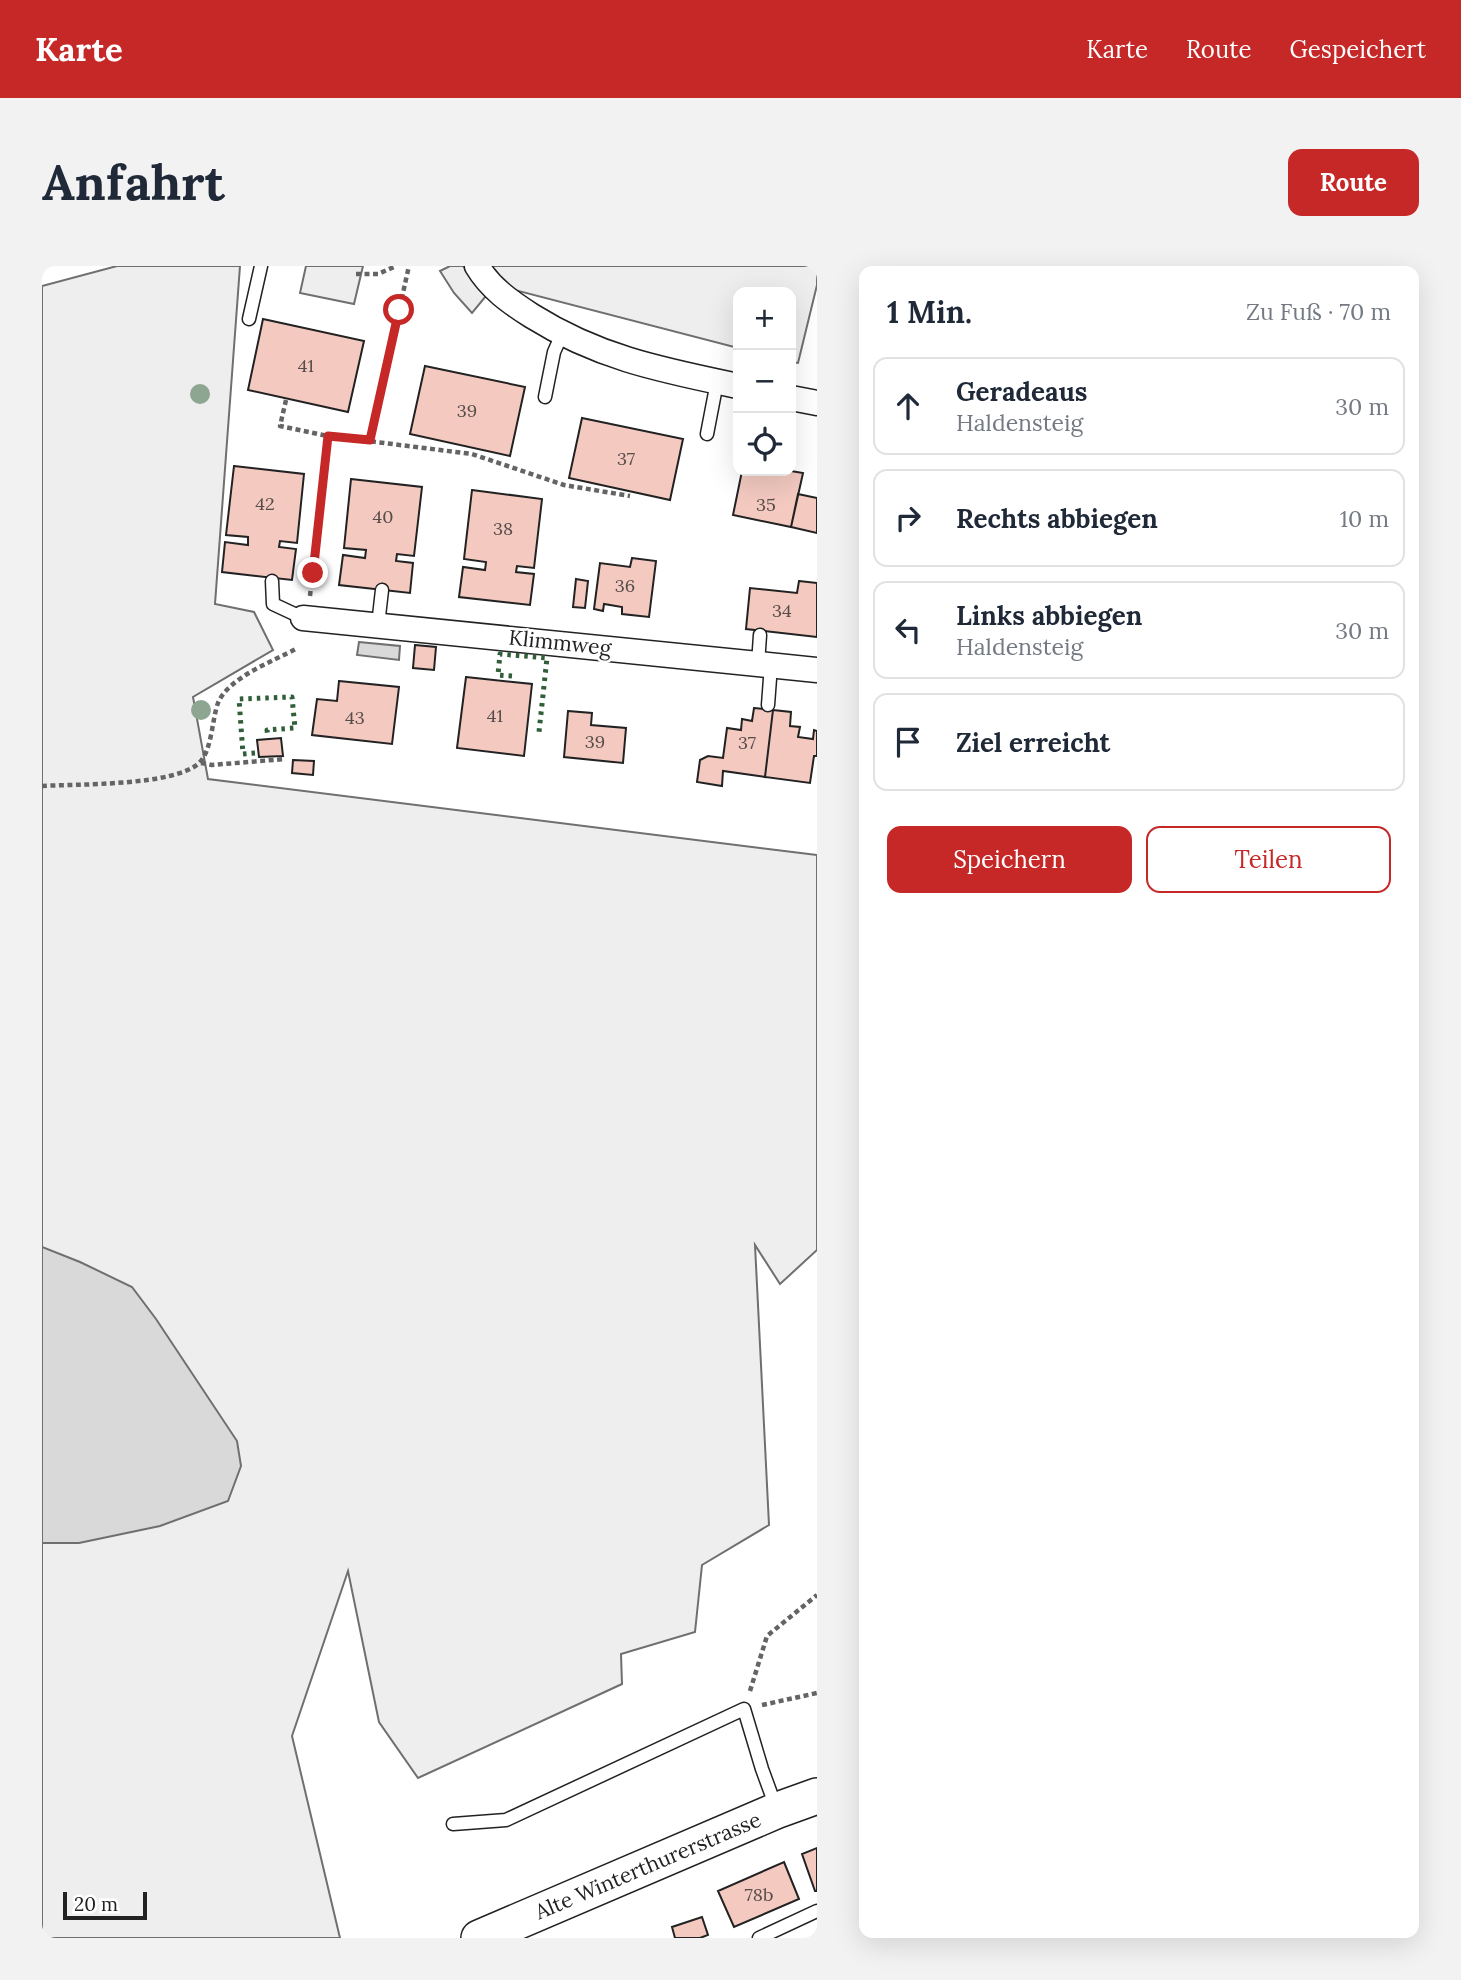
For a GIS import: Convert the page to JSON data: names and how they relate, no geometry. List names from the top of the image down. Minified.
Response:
{"streets":{"main road":["Alte Winterthurerstrasse"],"street":["Klimmweg"]},"house_numbers":["41","39","37","42","35","40","38","36","34","41","43","39","37","78b"],"scale_bar":"20 m","page":{"header":"Karte","nav":["Karte","Route","Gespeichert"],"buttons":["Route",["Speichern","Teilen"]],"title":"Anfahrt","heading":["1 Min.","Zu Fuß · 70 m"],"map_buttons":["+","−"],"list":[["Geradeaus","Haldensteig","30 m"],["Rechts abbiegen","10 m"],["Links abbiegen","Haldensteig","30 m"],"Ziel erreicht"],"scale":"20 m"}}
